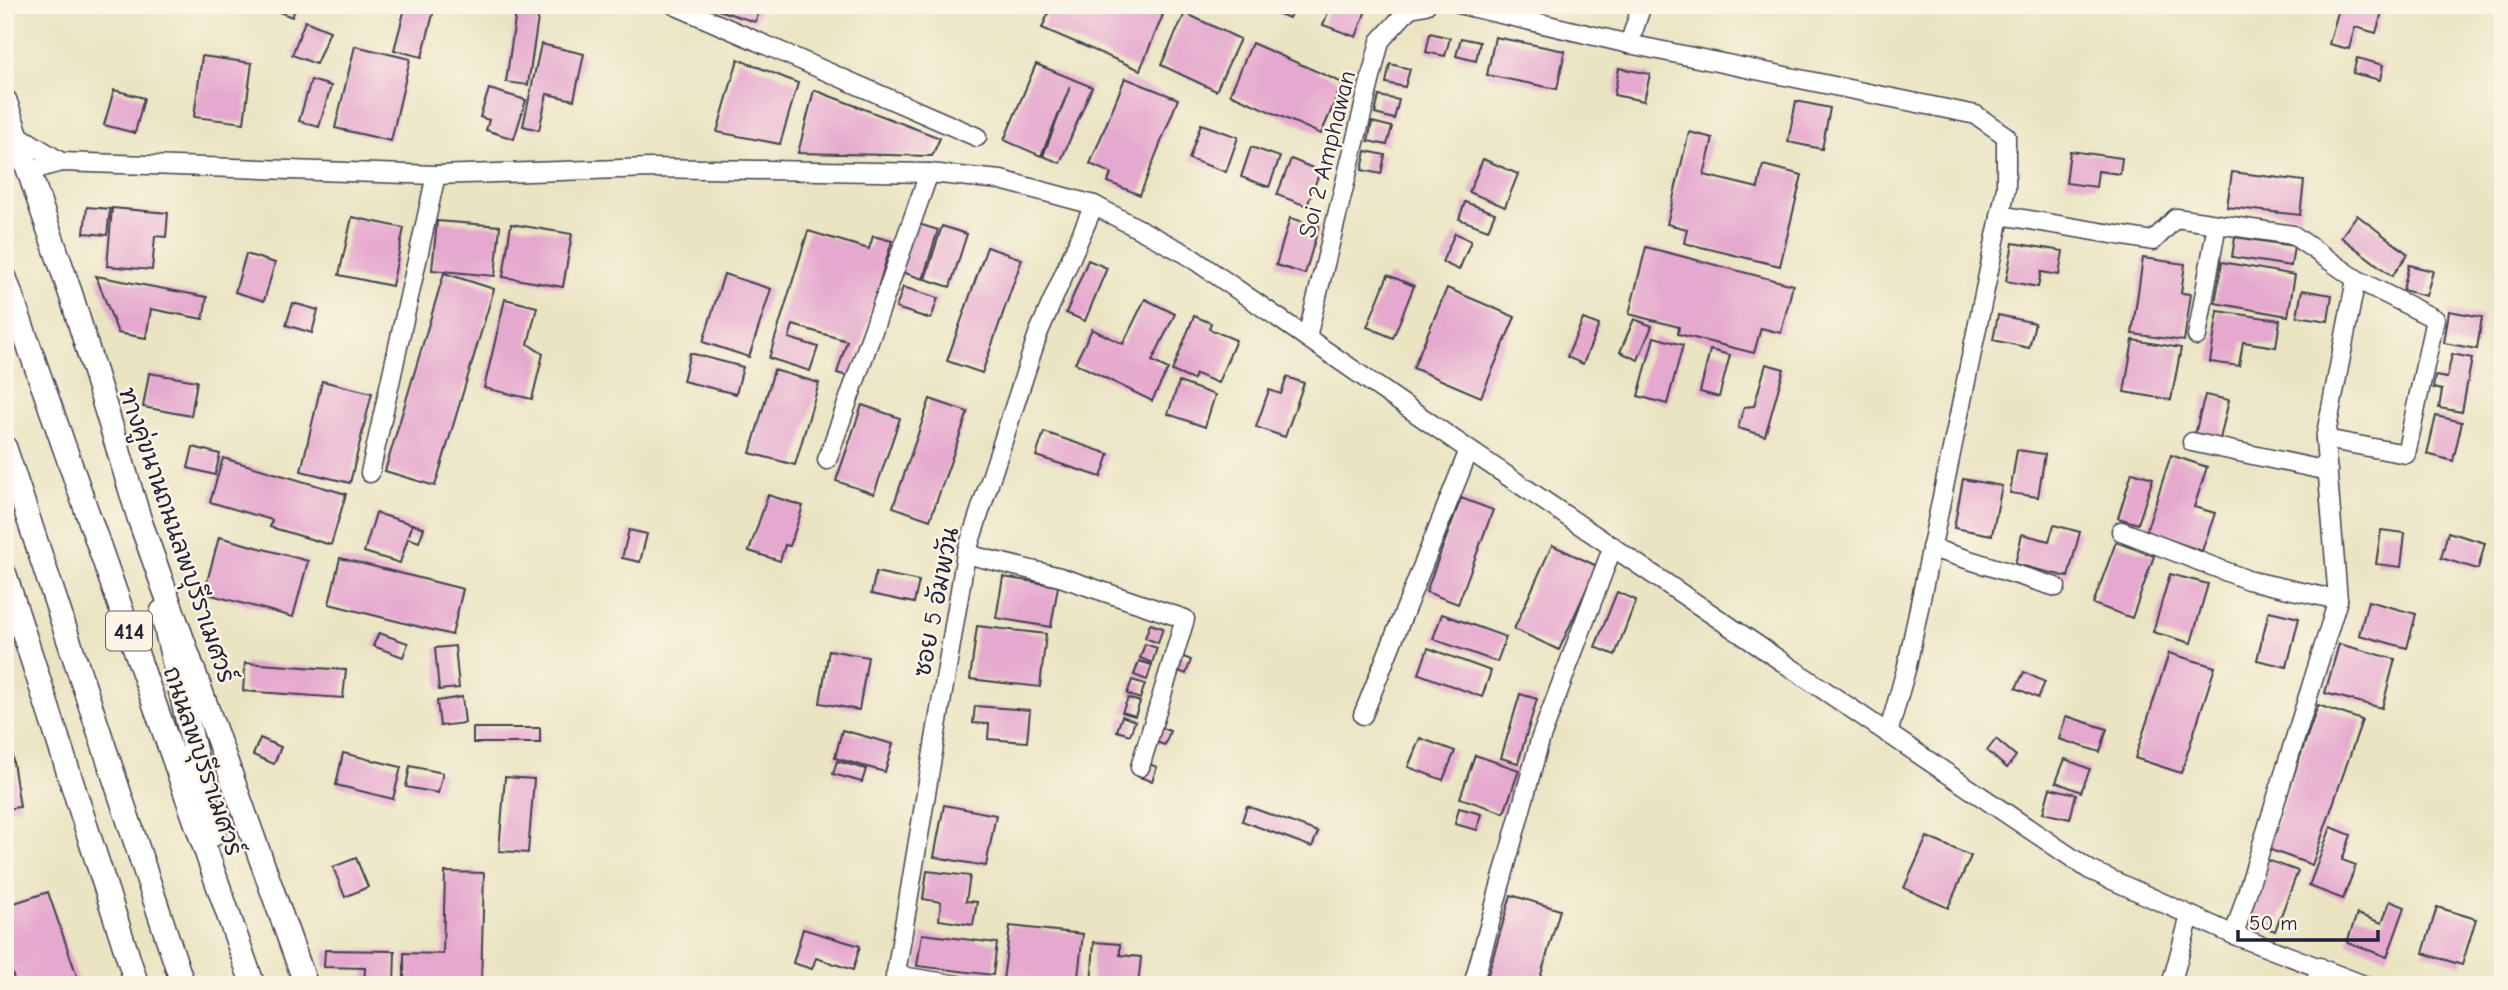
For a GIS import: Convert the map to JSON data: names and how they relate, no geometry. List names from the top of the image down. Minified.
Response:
{"streets":{"main road":["ทางคู่ขนานถนนลพบุรีราเมศวร์","414","ถนนลพบุรีราเมศวร์"],"street":["Soi 2 Amphawan","ซอย 5 อัมพวัน"]},"scale_bar":"50 m"}
